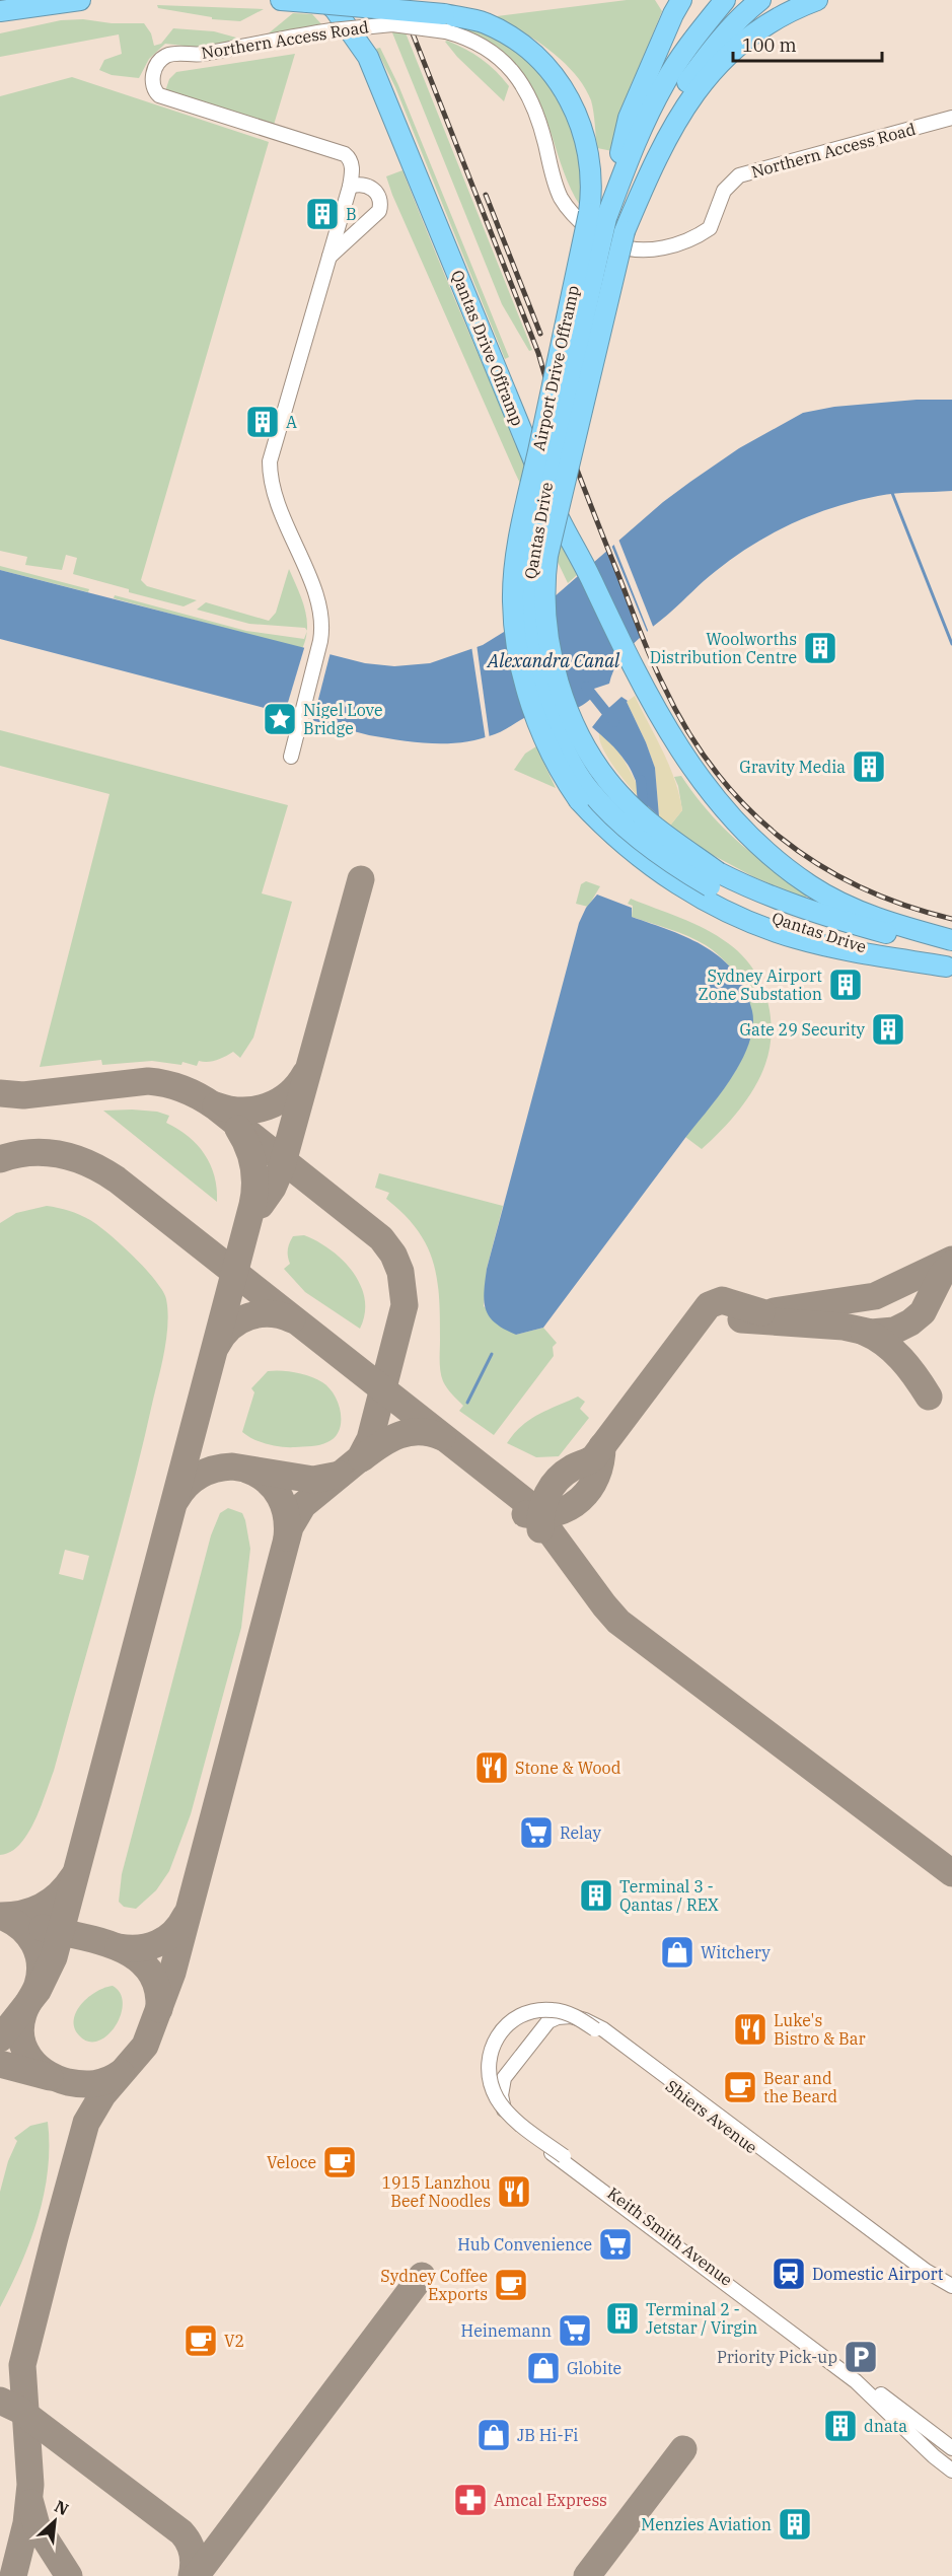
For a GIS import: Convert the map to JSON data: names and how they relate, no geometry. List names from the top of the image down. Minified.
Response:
{"streets":{"highway":["Qantas Drive Offramp","Airport Drive Offramp","Qantas Drive"],"street":["Northern Access Road","Shiers Avenue","Keith Smith Avenue"]},"crossings":[["Northern Access Road","Airport Drive Offramp"],["Qantas Drive Offramp","Airport Drive Offramp"],["Airport Drive Offramp","Qantas Drive"],["Shiers Avenue","Keith Smith Avenue"]],"water":["Alexandra Canal"],"places":{"building":["B","A","Woolworths Distribution Centre","Gravity Media","Sydney Airport Zone Substation","Gate 29 Security","Terminal 3 - Qantas / REX","Terminal 2 - Jetstar / Virgin","dnata","Menzies Aviation"],"place":["Nigel Love Bridge"],"restaurant":["Stone & Wood","Luke's Bistro & Bar","1915 Lanzhou Beef Noodles"],"supermarket":["Relay","Hub Convenience","Heinemann"],"shop":["Witchery","Globite","JB Hi-Fi"],"cafe":["Bear and the Beard","Veloce","Sydney Coffee Exports","V2"],"station":["Domestic Airport"],"parking":["Priority Pick-up"],"pharmacy":["Amcal Express"]},"scale_bar":"100 m","north":"top right"}
